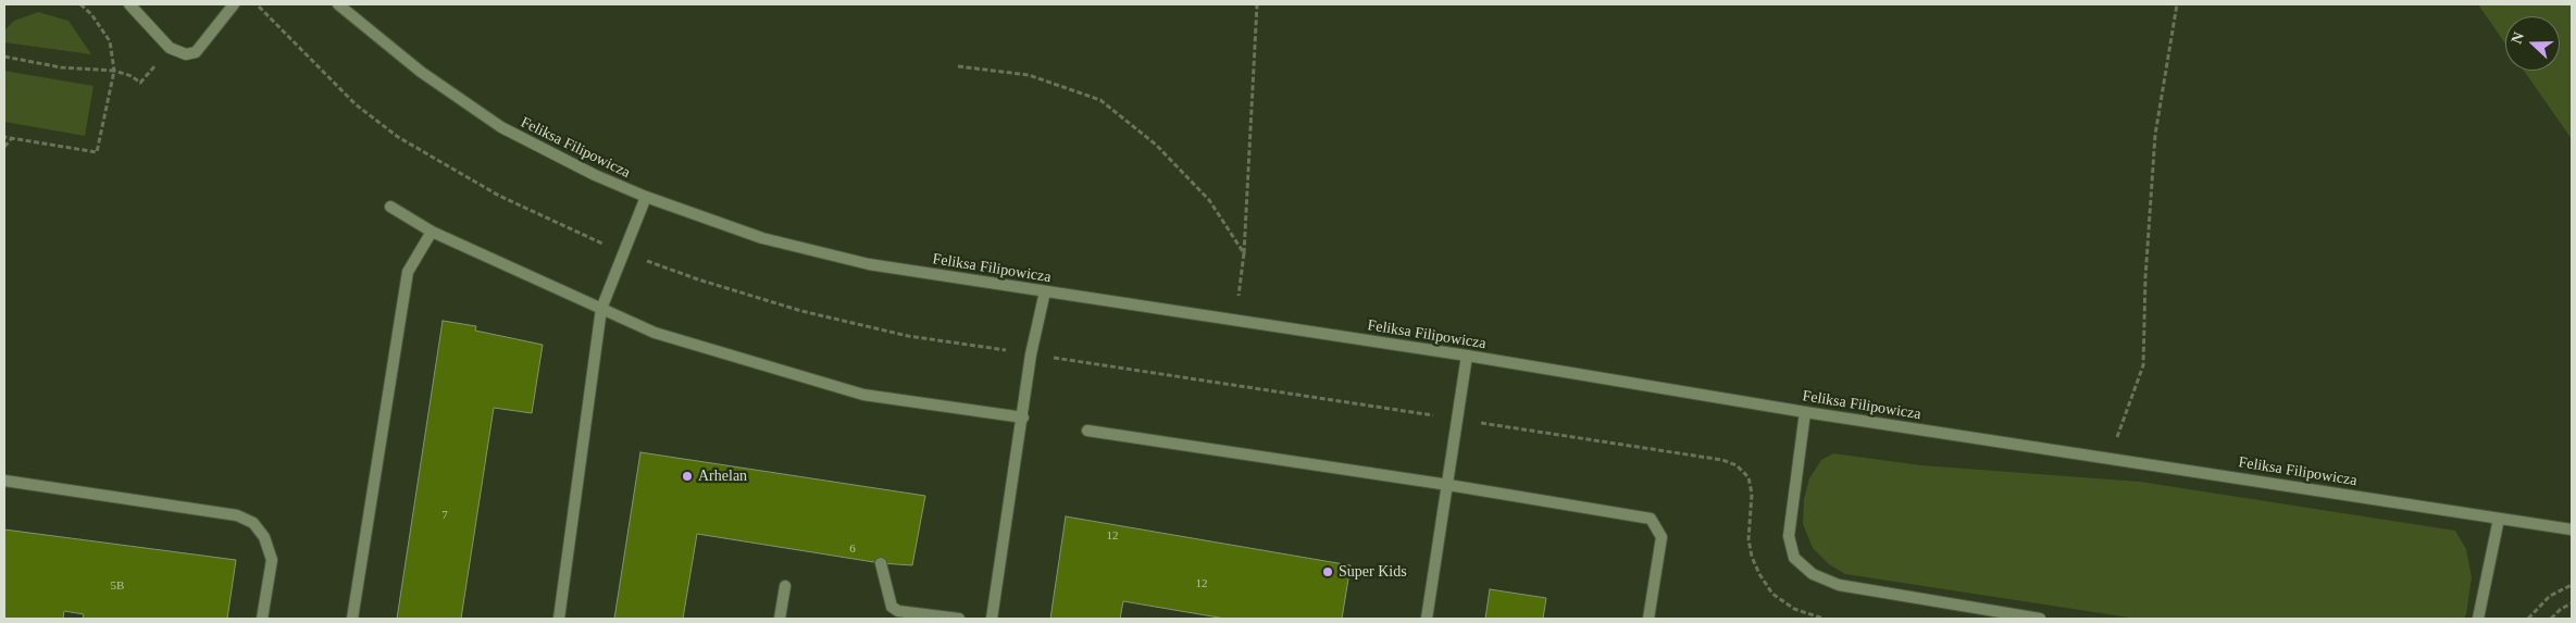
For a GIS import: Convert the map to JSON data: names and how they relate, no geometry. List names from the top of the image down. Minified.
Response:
{"streets":{"street":["Feliksa Filipowicza"]},"places":["Arhelan","Super Kids"],"house_numbers":["7","12","6","12","5B"],"north":"left"}
